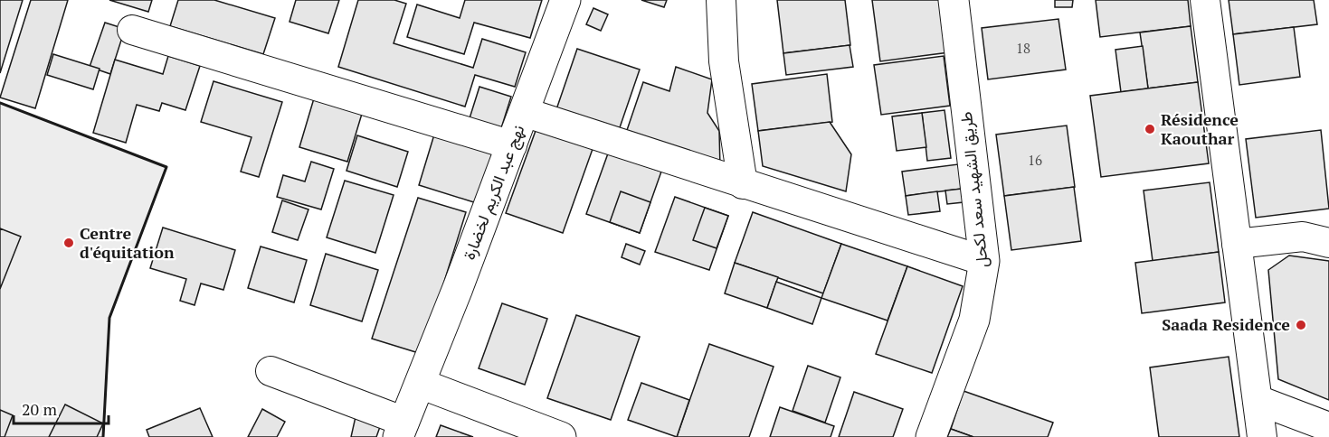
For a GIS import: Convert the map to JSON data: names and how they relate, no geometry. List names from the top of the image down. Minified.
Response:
{"streets":{"main road":["طريق الشهيد سعد لكحل","نهج عبد الكريم لخضارة"]},"places":["Résidence Kaouthar","Centre d'équitation","Saada Residence"],"house_numbers":["18","16"],"scale_bar":"20 m"}
